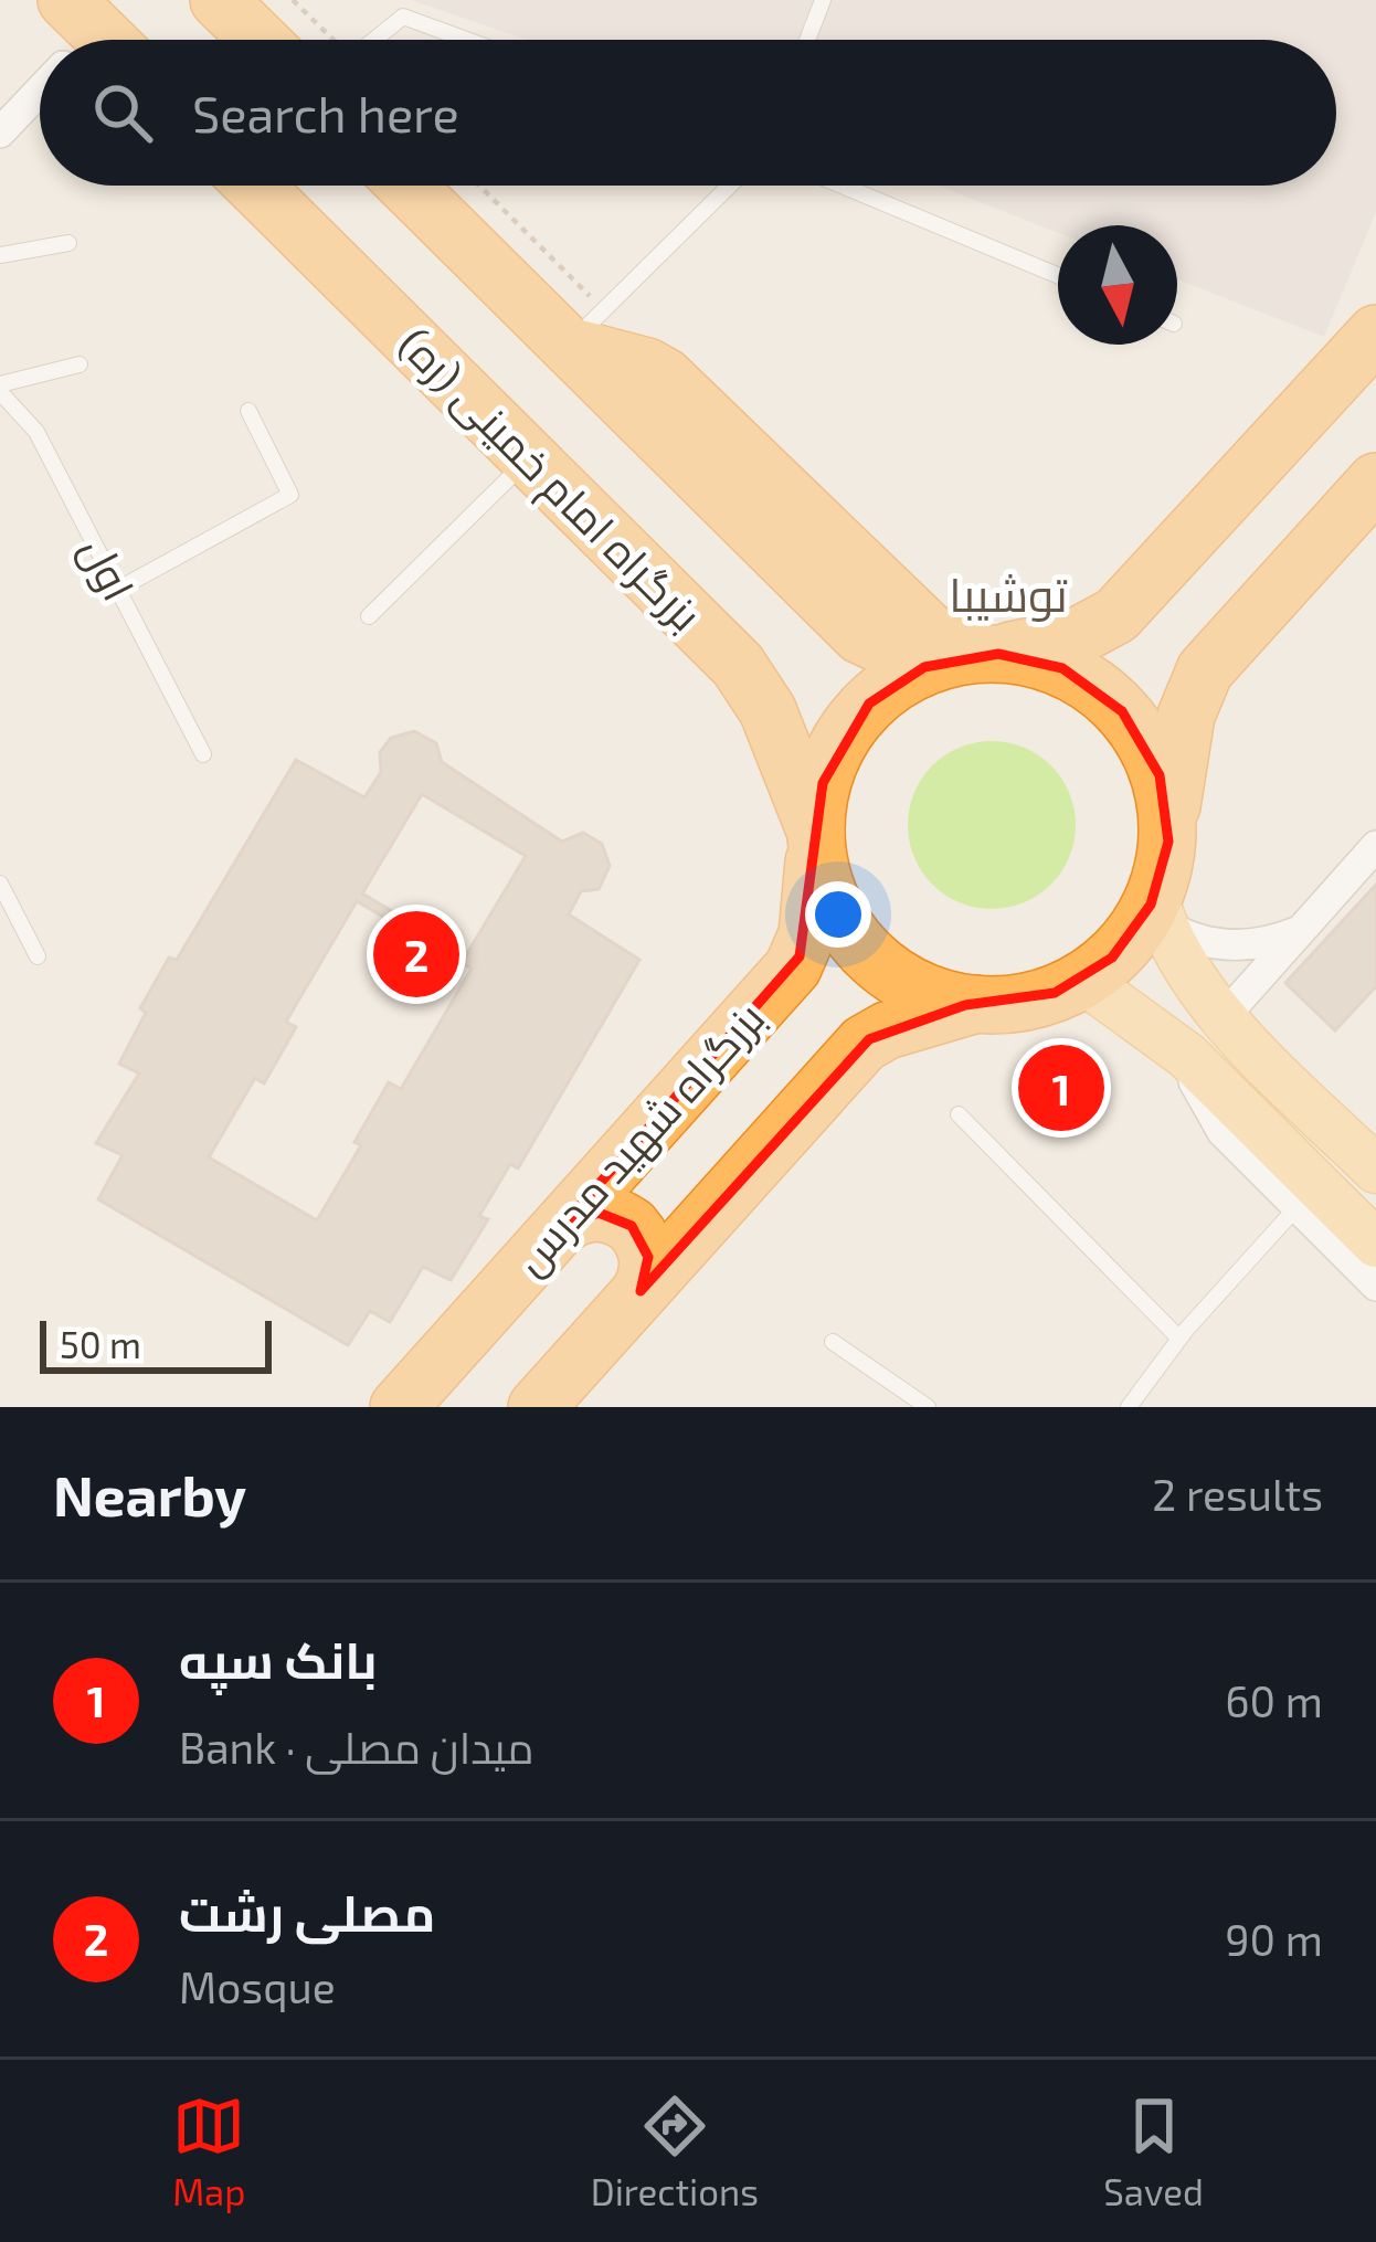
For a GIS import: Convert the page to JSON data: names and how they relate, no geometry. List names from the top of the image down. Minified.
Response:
{"streets":{"highway":["بزرگراه امام خمینی (ره)","بزرگراه شهید مدرس"],"lane":["اول"]},"crossings":[["بزرگراه امام خمینی (ره)","بزرگراه شهید مدرس"]],"districts":["توشیبا"],"scale_bar":"50 m","north":"bottom","page":{"search":"Search here","pins":["2","1"],"scale":"50 m","heading":["Nearby","2 results"],"list":[{"mark":"1","name":"بانک سپه","note":"Bank · میدان مصلی","value":"60 m"},{"mark":"2","name":"مصلی رشت","note":"Mosque","value":"90 m"}],"nav":["Map","Directions","Saved"]}}
